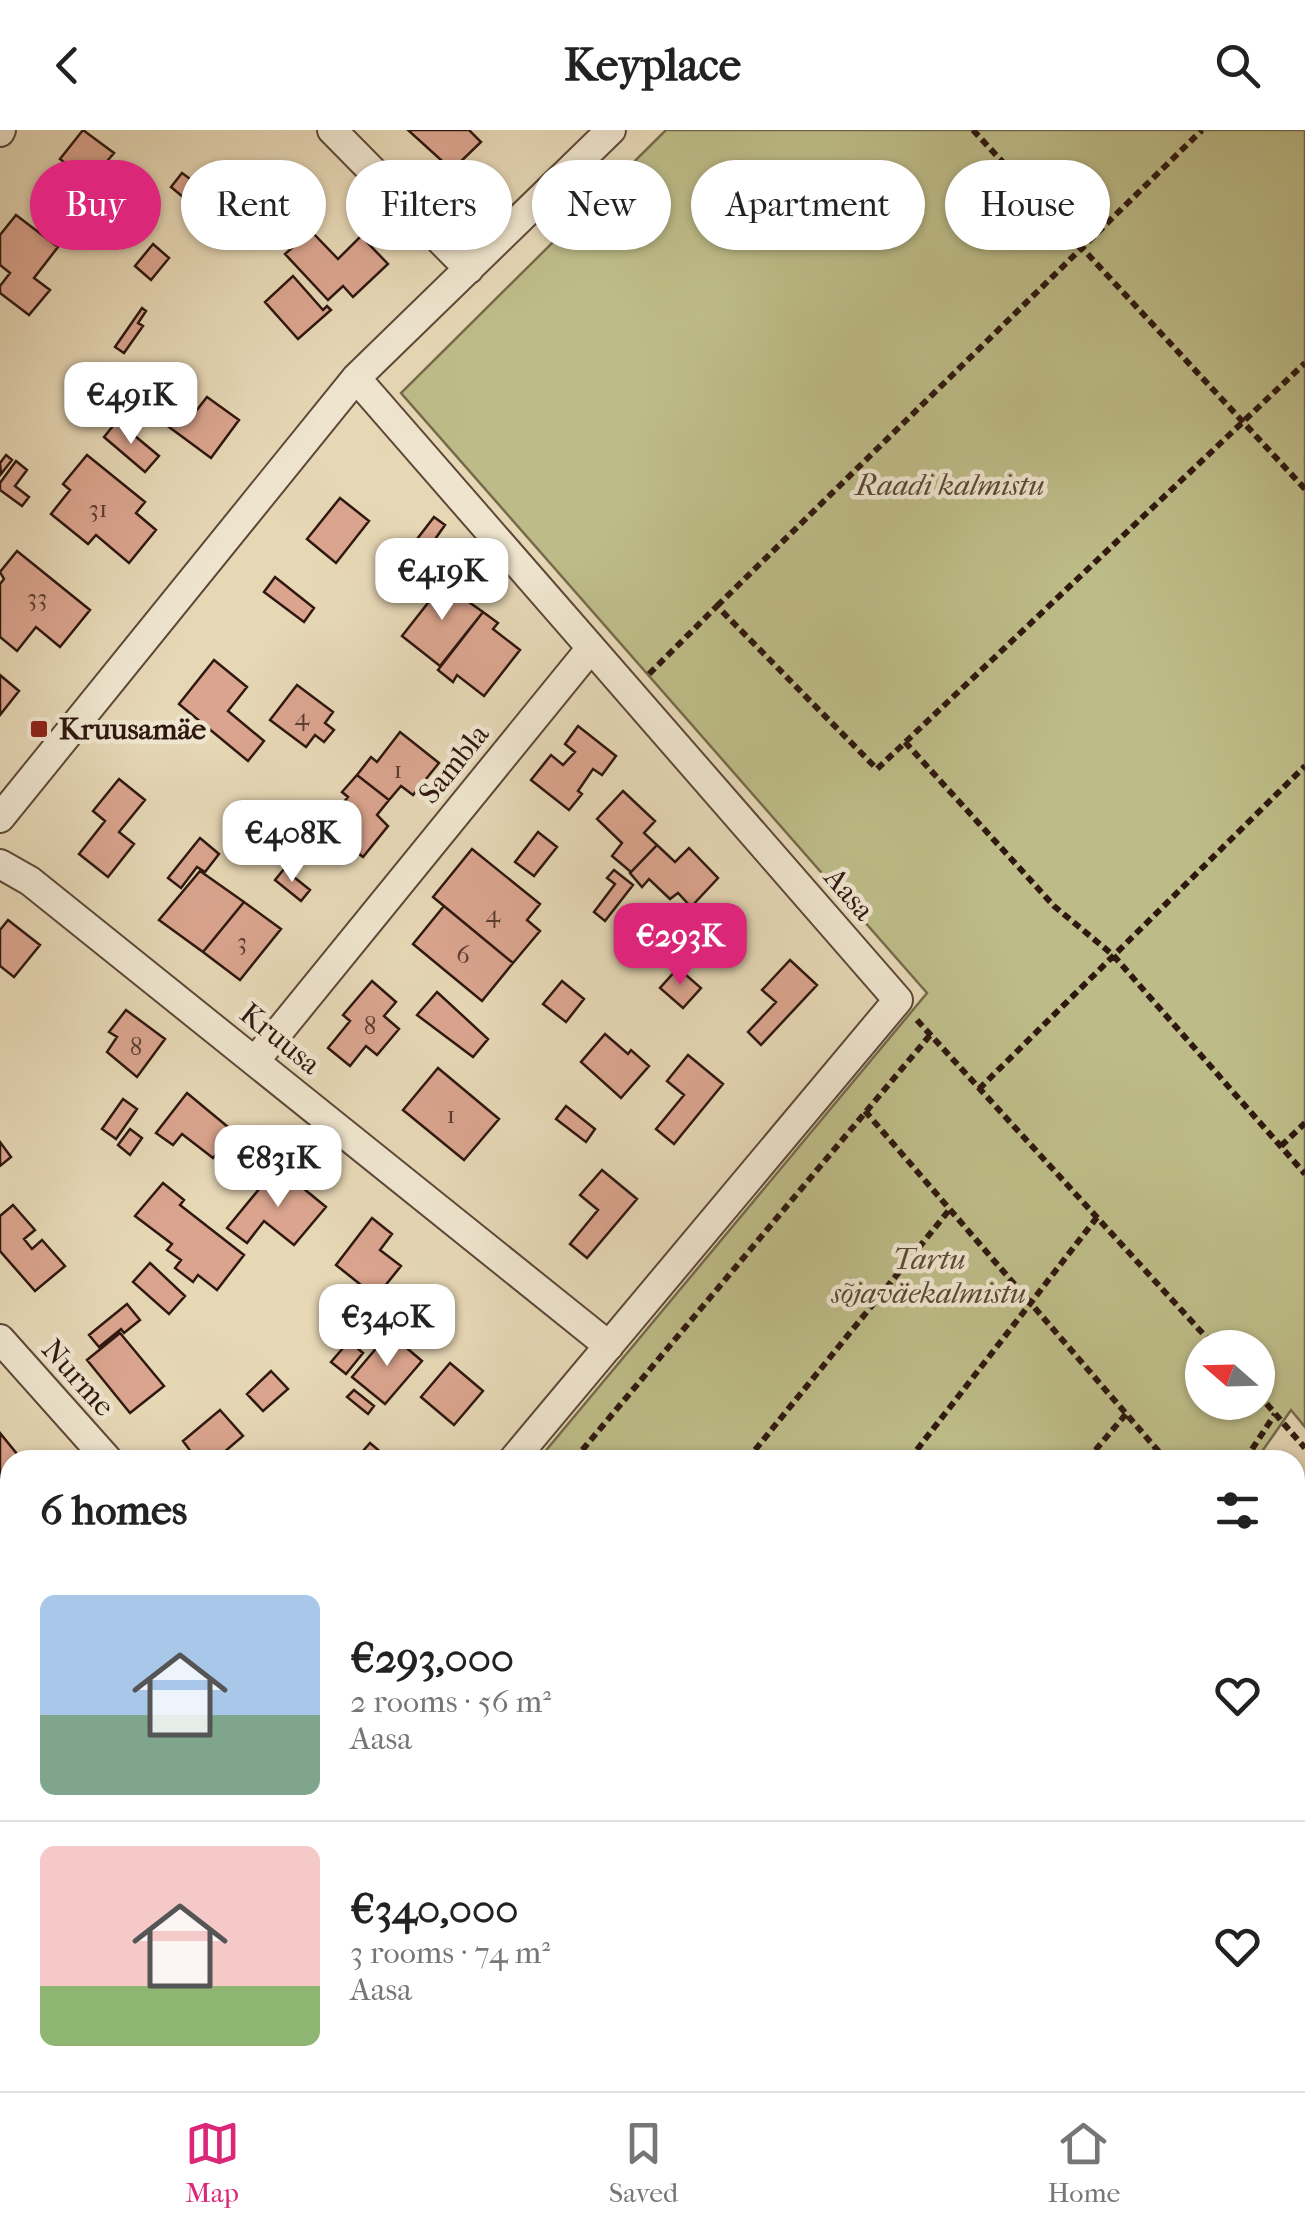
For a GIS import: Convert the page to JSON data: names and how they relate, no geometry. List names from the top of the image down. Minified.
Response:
{"streets":{"street":["Sambla","Aasa","Kruusa","Nurme"]},"crossings":[["Sambla","Aasa"],["Sambla","Kruusa"]],"parks":["Raadi kalmistu","Tartu sõjaväekalmistu"],"places":{"transit":["Kruusamäe"]},"house_numbers":["31","33","4","1","4","3","6","8","8","1"],"north":"left","page":{"header":"Keyplace","chip":["Buy","Rent","Filters","New","Apartment","House"],"price":["€491K","€419K","€408K","€293K","€831K","€340K"],"heading":"6 homes","list":[{"name":"€293,000","note":"2 rooms · 56 m² · Aasa"},{"name":"€340,000","note":"3 rooms · 74 m² · Aasa"}],"tabs":["Map","Saved","Home"]}}
